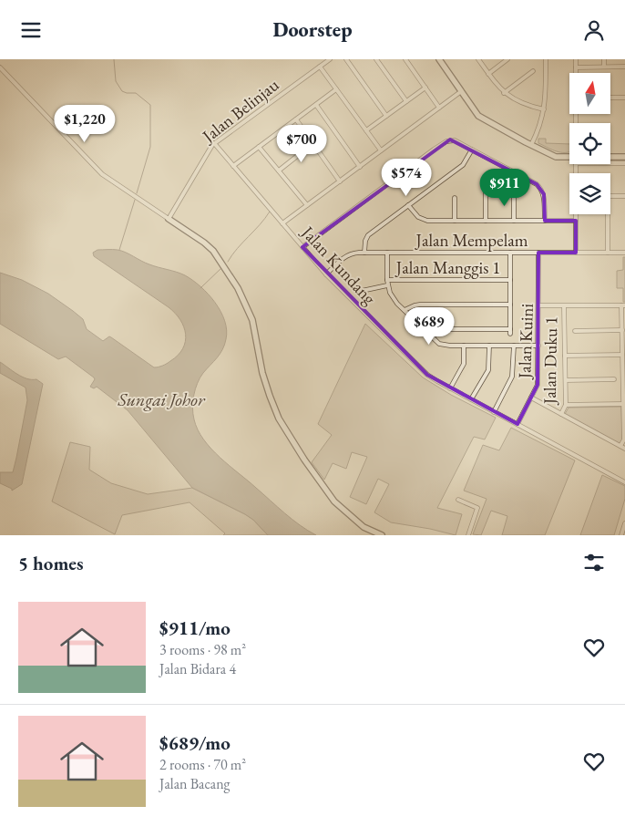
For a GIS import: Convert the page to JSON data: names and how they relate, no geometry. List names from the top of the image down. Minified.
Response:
{"streets":{"street":["Jalan Belinjau","Jalan Mempelam","Jalan Kundang","Jalan Manggis 1","Jalan Kuini","Jalan Duku 1"]},"crossings":[["Jalan Belinjau","Jalan Kundang"],["Jalan Mempelam","Jalan Kundang"],["Jalan Mempelam","Jalan Kuini"],["Jalan Kundang","Jalan Kuini"]],"water":["Sungai Johor"],"north":"top","page":{"header":"Doorstep","price":["$1,220","$700","$574","$911","$689"],"heading":"5 homes","list":[{"name":"$911/mo","note":"3 rooms · 98 m² · Jalan Bidara 4"},{"name":"$689/mo","note":"2 rooms · 70 m² · Jalan Bacang"}]}}
